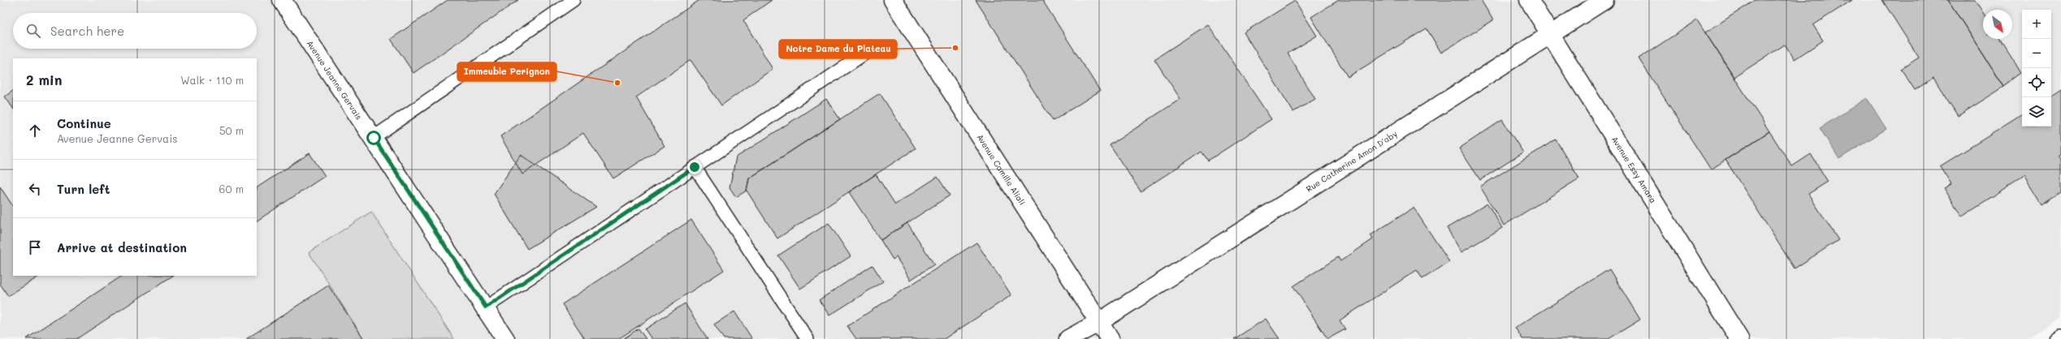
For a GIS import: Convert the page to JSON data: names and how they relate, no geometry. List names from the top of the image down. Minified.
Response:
{"streets":{"street":["Avenue Jeanne Gervais","Rue Catherine Amon D'aby","Avenue Camille Aliali","Avenue Essy Amara"]},"crossings":[["Rue Catherine Amon D'aby","Avenue Camille Aliali"],["Rue Catherine Amon D'aby","Avenue Essy Amara"]],"places":["Notre Dame du Plateau","Immeuble Perignon"],"north":"bottom right","page":{"map_buttons":["+","−"],"search":"Search here","heading":["2 min","Walk · 110 m"],"list":[["Continue","Avenue Jeanne Gervais","50 m"],["Turn left","60 m"],"Arrive at destination"]}}
